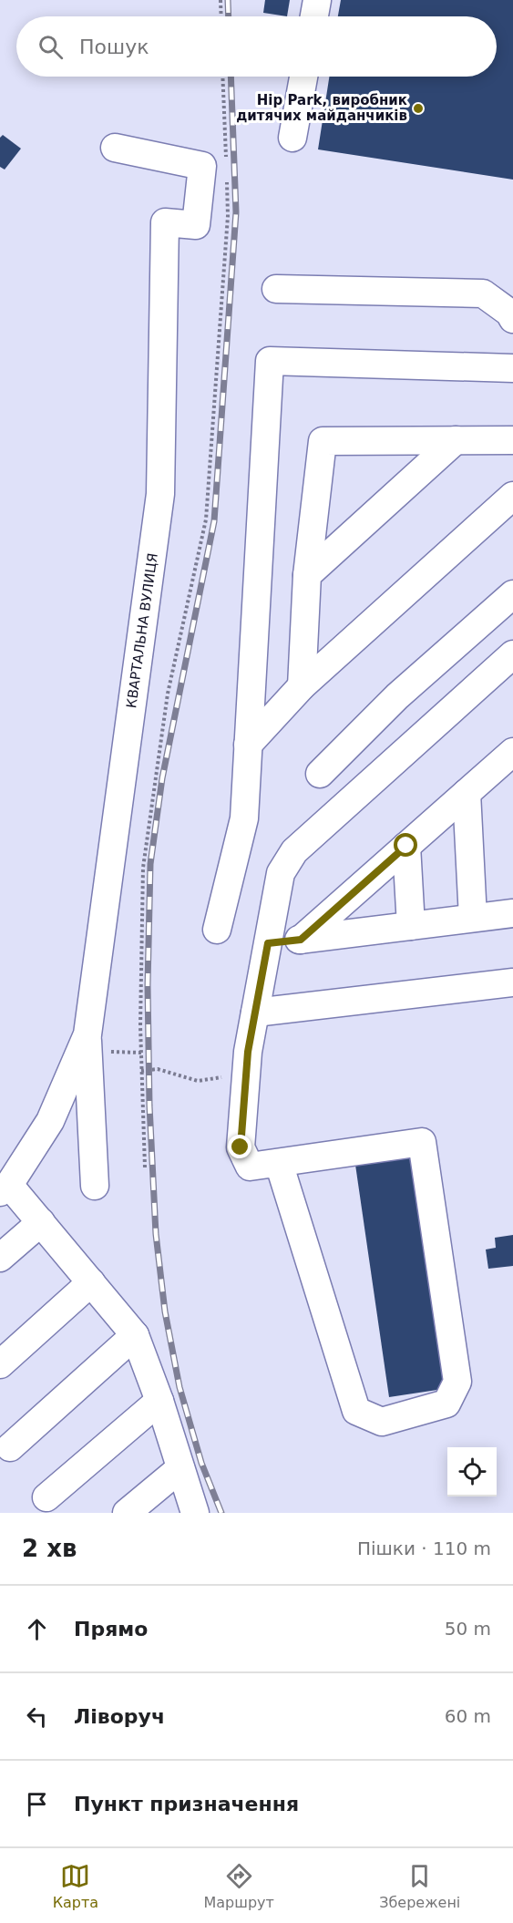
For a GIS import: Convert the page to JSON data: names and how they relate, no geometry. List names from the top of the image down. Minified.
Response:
{"streets":{"lane":["КВАРТАЛЬНА ВУЛИЦЯ"]},"places":["Hip Park, виробник дитячих майданчиків"],"page":{"search":"Пошук","heading":["2 хв","Пішки · 110 m"],"list":[["Прямо","50 m"],["Ліворуч","60 m"],"Пункт призначення"],"nav":["Карта","Маршрут","Збережені"]}}
